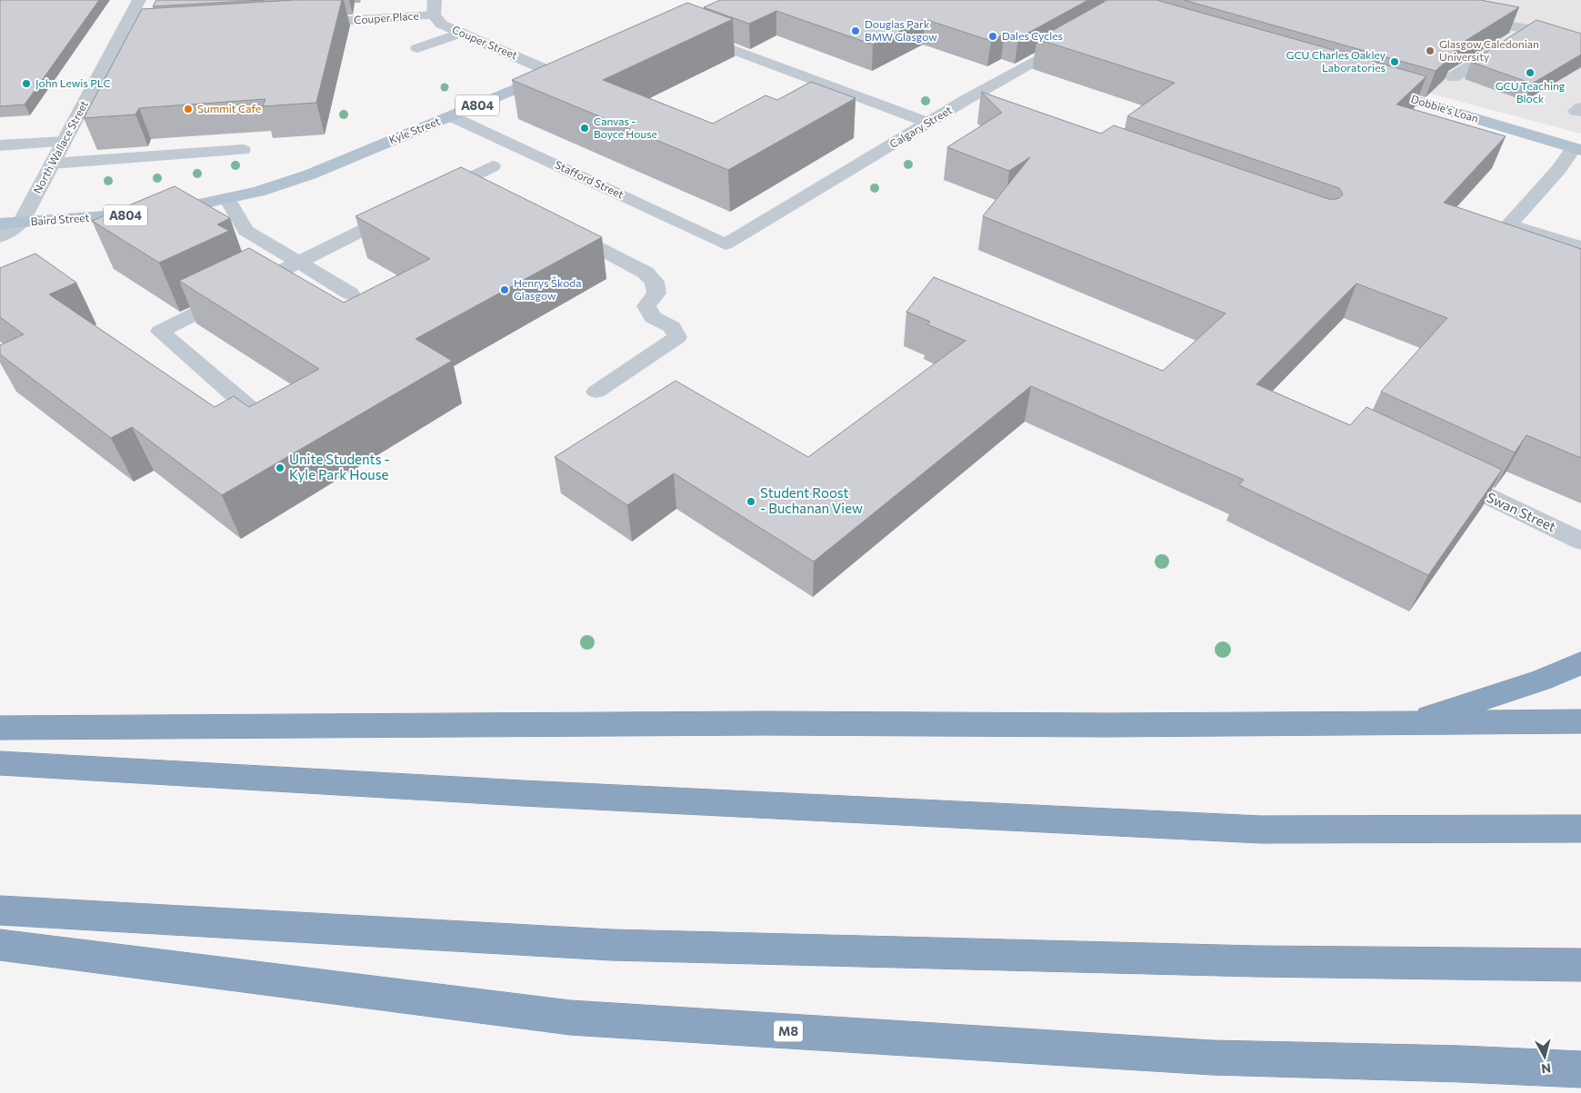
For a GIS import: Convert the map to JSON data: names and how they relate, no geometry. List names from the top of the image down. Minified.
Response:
{"streets":{"highway":["M8"],"main road":["A804","Dobbie's Loan","Kyle Street","Baird Street"],"street":["Couper Place","Couper Street","Calgary Street","North Wallace Street","Stafford Street","Swan Street"]},"crossings":[["Couper Place","Couper Street"],["Couper Street","Kyle Street"],["Calgary Street","Stafford Street"],["Kyle Street","Stafford Street"],["Kyle Street","Baird Street"],["North Wallace Street","Baird Street"]],"places":["Douglas Park BMW Glasgow","Dales Cycles","Glasgow Caledonian University","GCU Charles Oakley Laboratories","GCU Teaching Block","John Lewis PLC","Summit Cafe","Canvas - Boyce House","Henrys Škoda Glasgow","Unite Students - Kyle Park House","Student Roost - Buchanan View"],"north":"bottom"}
